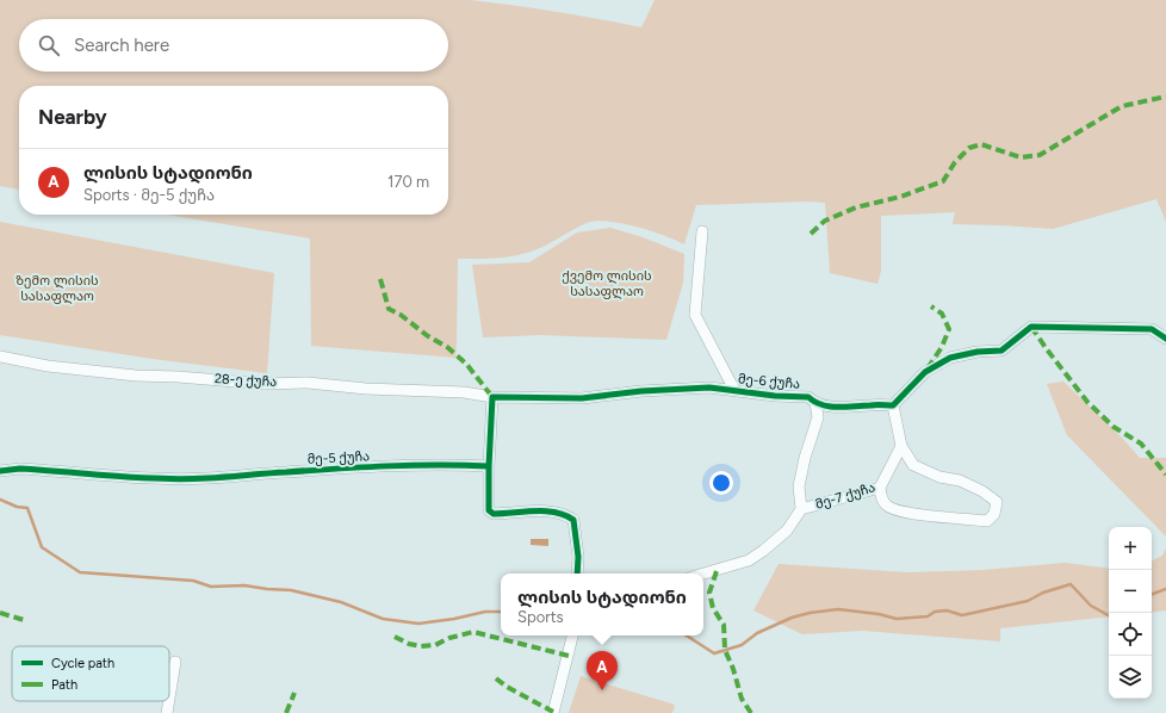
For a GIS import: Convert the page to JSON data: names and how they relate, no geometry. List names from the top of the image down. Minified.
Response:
{"streets":{"street":["28-ე ქუჩა","მე-6 ქუჩა","მე-5 ქუჩა","მე-7 ქუჩა"]},"crossings":[["28-ე ქუჩა","მე-6 ქუჩა"]],"parks":["ქვემო ლისის სასაფლაო","ზემო ლისის სასაფლაო"],"legend":["Cycle path","Path"],"page":{"search":"Search here","heading":"Nearby","list":[{"mark":"A","name":"ლისის სტადიონი","note":"Sports · მე-5 ქუჩა","value":"170 m"}],"map_buttons":["+","−"],"popup":["ლისის სტადიონი","Sports"],"pins":"A"}}
